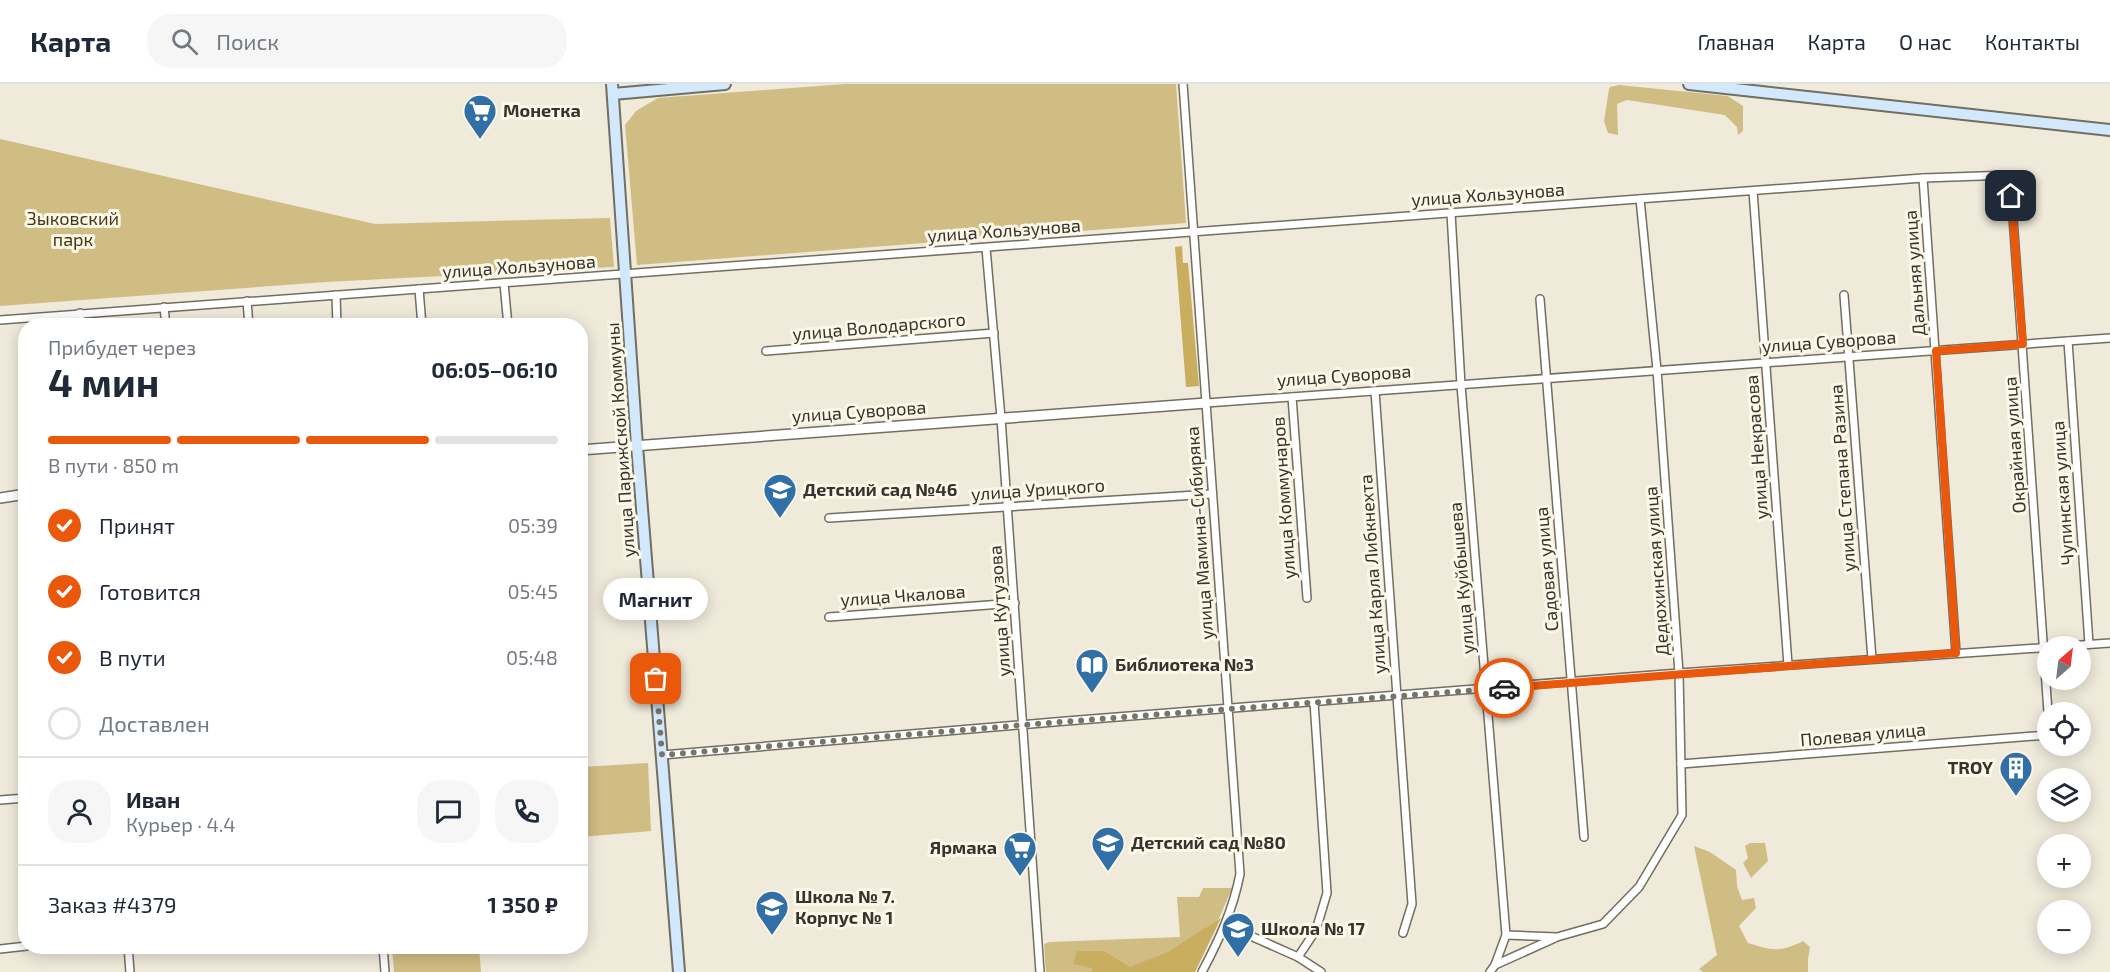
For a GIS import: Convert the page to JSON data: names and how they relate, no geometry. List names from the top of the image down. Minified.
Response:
{"streets":{"main road":["улица Парижской Коммуны"],"street":["улица Хользунова","Дальняя улица","улица Володарского","улица Суворова","Окрайная улица","улица Некрасова","улица Степана Разина","улица Урицкого","Чупинская улица","улица Коммунаров","улица Мамина-Сибиряка","Садовая улица","Дедюхинская улица","улица Карла Либкнехта","улица Куйбышева","улица Чкалова","улица Кутузова","Полевая улица"]},"crossings":[["улица Хользунова","Дальняя улица"],["улица Хользунова","улица Парижской Коммуны"],["улица Хользунова","Окрайная улица"],["улица Хользунова","улица Некрасова"],["улица Хользунова","улица Мамина-Сибиряка"],["улица Хользунова","Дедюхинская улица"],["улица Хользунова","улица Куйбышева"],["улица Хользунова","улица Кутузова"],["Дальняя улица","улица Суворова"],["улица Володарского","улица Кутузова"],["улица Суворова","улица Парижской Коммуны"],["улица Суворова","Окрайная улица"],["улица Суворова","улица Некрасова"],["улица Суворова","улица Степана Разина"],["улица Суворова","Чупинская улица"],["улица Суворова","улица Коммунаров"],["улица Суворова","улица Мамина-Сибиряка"],["улица Суворова","Садовая улица"],["улица Суворова","Дедюхинская улица"],["улица Суворова","улица Карла Либкнехта"],["улица Суворова","улица Куйбышева"],["улица Суворова","улица Кутузова"],["улица Урицкого","улица Мамина-Сибиряка"],["улица Урицкого","улица Кутузова"],["Дедюхинская улица","улица Куйбышева"],["Дедюхинская улица","Полевая улица"],["улица Чкалова","улица Кутузова"]],"parks":["Зыковский парк"],"places":{"supermarket":["Монетка","Ярмака"],"school or university":["Детский сад №46","Детский сад №80","Школа № 7. Корпус № 1","Школа № 17"],"other":["Магнит"],"library":["Библиотека №3"],"building":["TROY"]},"north":"top right","page":{"header":"Карта","search":"Поиск","nav":["Главная","Карта","О нас","Контакты"],"heading":["4 мин","Прибудет через","06:05–06:10"],"panel":["Иван","Курьер · 4.4","Заказ #4379","1 350 ₽"],"bar":"В пути · 850 m","list":[["Принят","05:39"],["Готовится","05:45"],["В пути","05:48"],"Доставлен"],"bubble":"Магнит","map_buttons":["+","−"]}}
